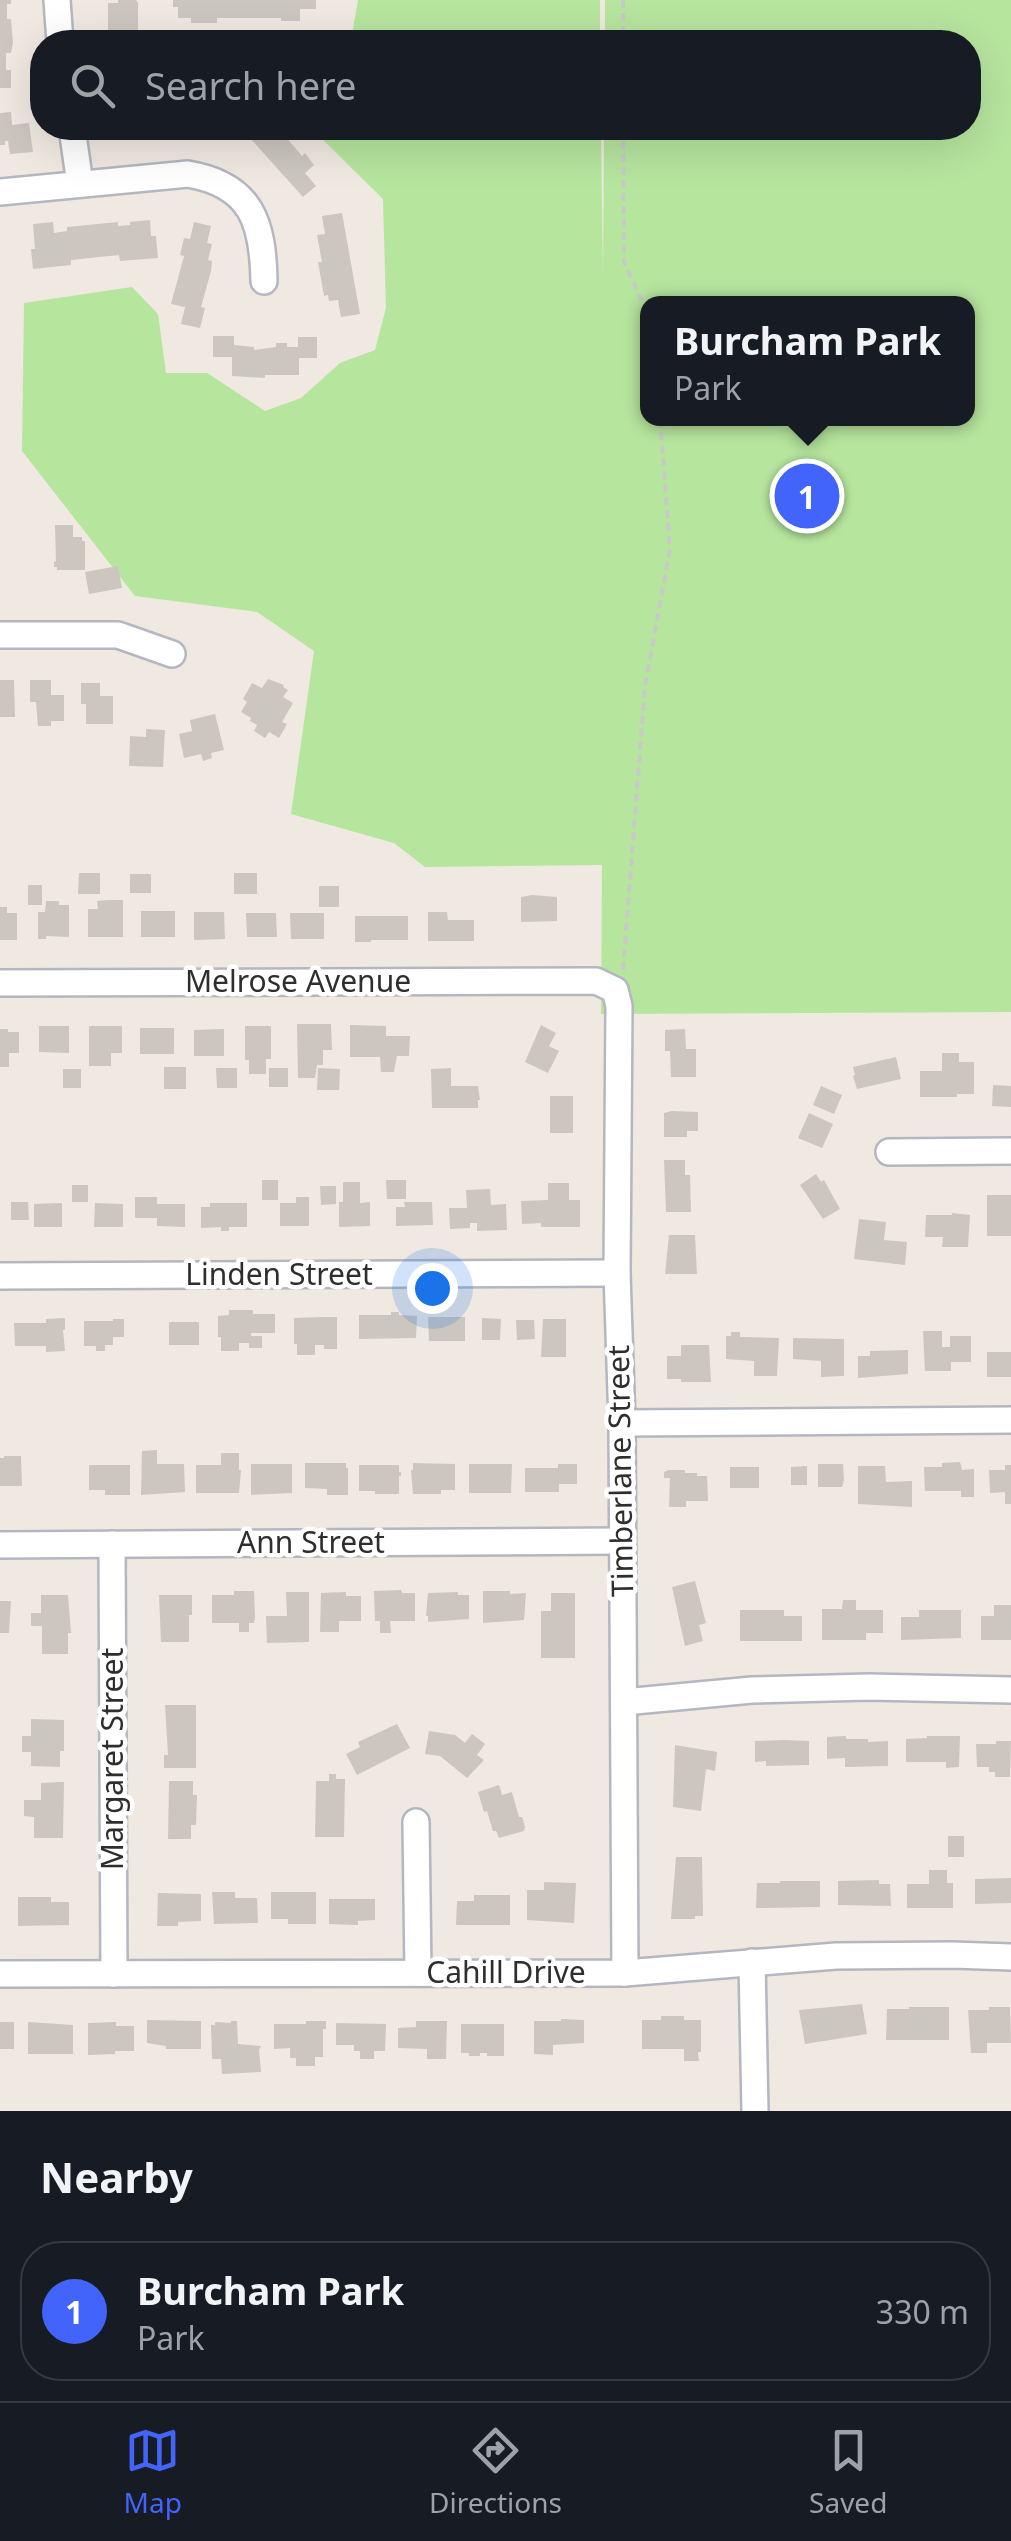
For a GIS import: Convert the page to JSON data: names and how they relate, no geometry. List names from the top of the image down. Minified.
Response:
{"streets":{"street":["Melrose Avenue","Linden Street","Timberlane Street","Ann Street","Margaret Street","Cahill Drive"]},"crossings":[["Melrose Avenue","Timberlane Street"],["Linden Street","Timberlane Street"],["Timberlane Street","Ann Street"],["Timberlane Street","Cahill Drive"],["Ann Street","Margaret Street"],["Margaret Street","Cahill Drive"]],"page":{"search":"Search here","popup":["Burcham Park","Park"],"pins":"1","heading":"Nearby","list":[{"mark":"1","name":"Burcham Park","note":"Park","value":"330 m"}],"nav":["Map","Directions","Saved"]}}
